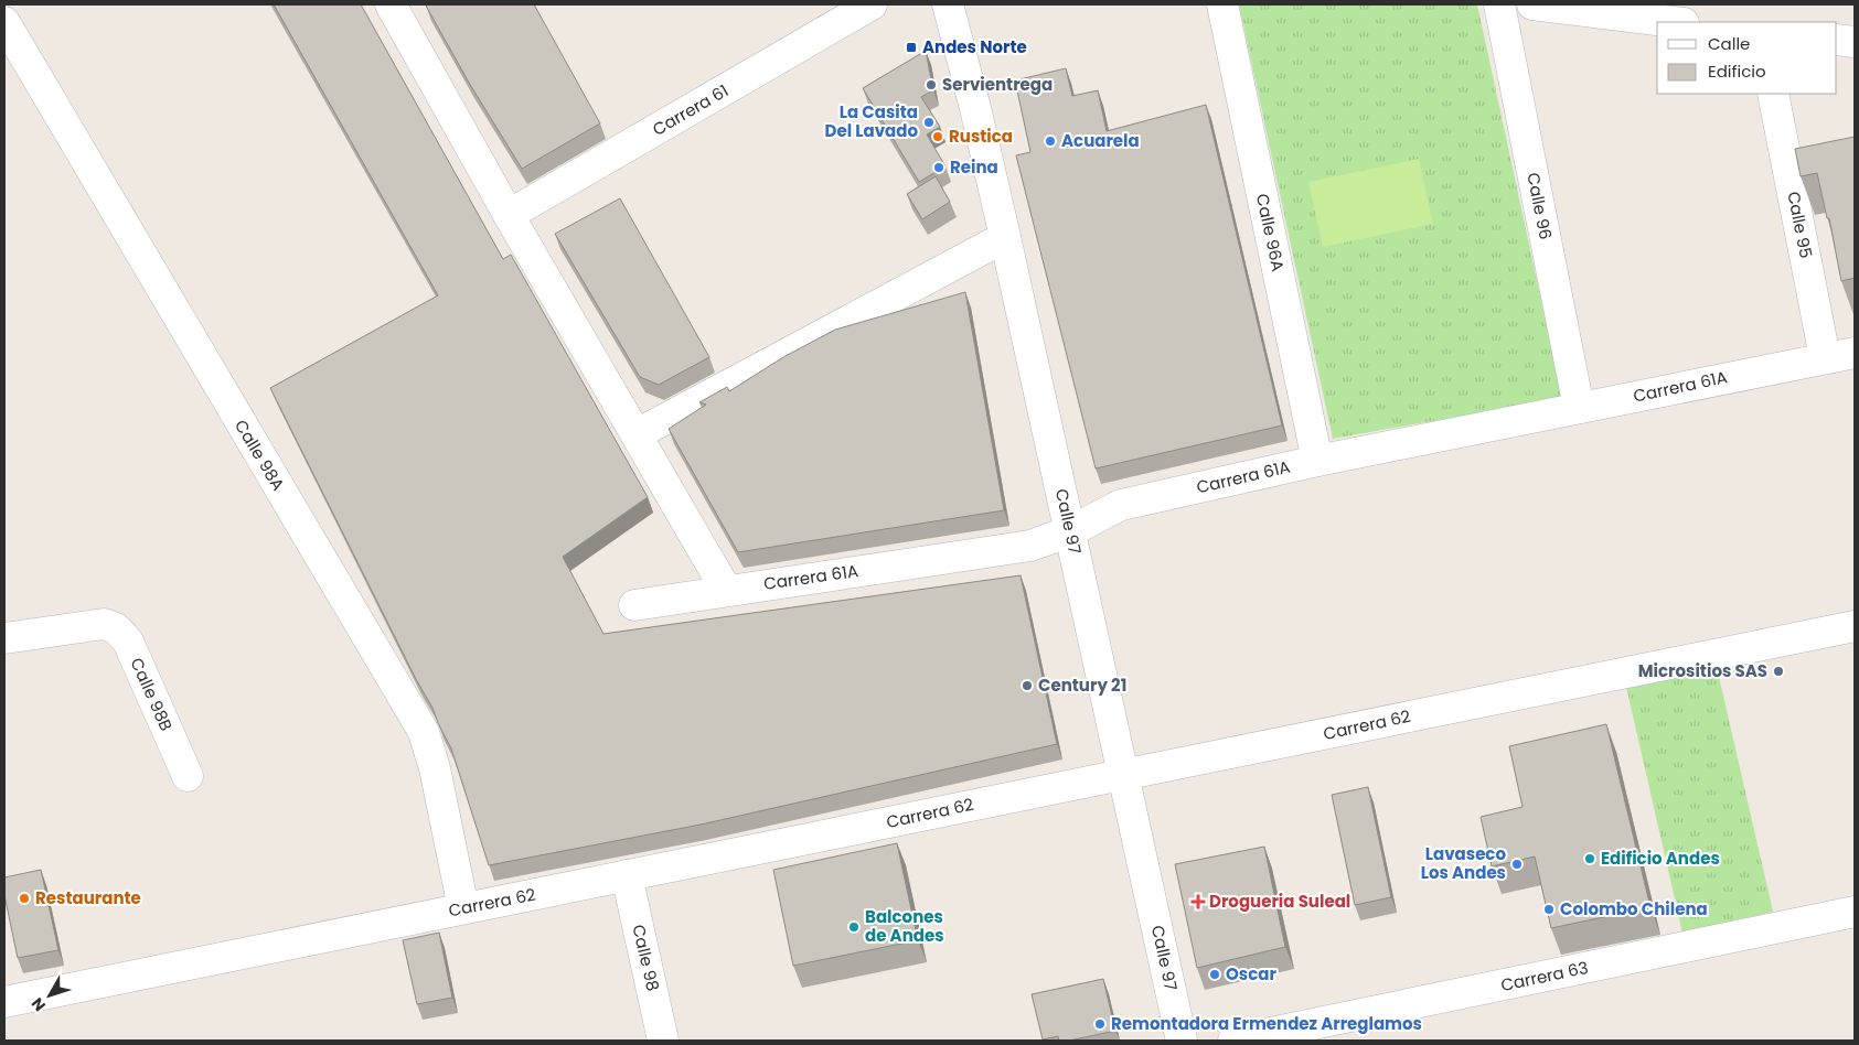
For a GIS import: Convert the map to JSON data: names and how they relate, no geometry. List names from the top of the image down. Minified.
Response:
{"streets":{"street":["Carrera 61","Calle 96","Calle 95","Calle 96A","Carrera 61A","Calle 98A","Calle 97","Calle 98B","Carrera 62","Calle 98","Carrera 63"]},"crossings":[["Calle 96","Carrera 61A"],["Calle 95","Carrera 61A"],["Calle 96A","Carrera 61A"],["Carrera 61A","Calle 97"],["Calle 98A","Carrera 62"],["Calle 97","Carrera 62"],["Carrera 62","Calle 98"]],"places":{"transit":["Andes Norte"],"other":["Servientrega","La Casita Del Lavado","Rustica","Acuarela","Reina","Micrositios SAS","Century 21","Edificio Andes","Lavaseco Los Andes","Restaurante","Colombo Chilena","Balcones de Andes","Oscar","Remontadora Ermendez Arreglamos"],"health":["Drogueria Suleal"]},"legend":["Calle","Edificio"],"north":"bottom left"}
